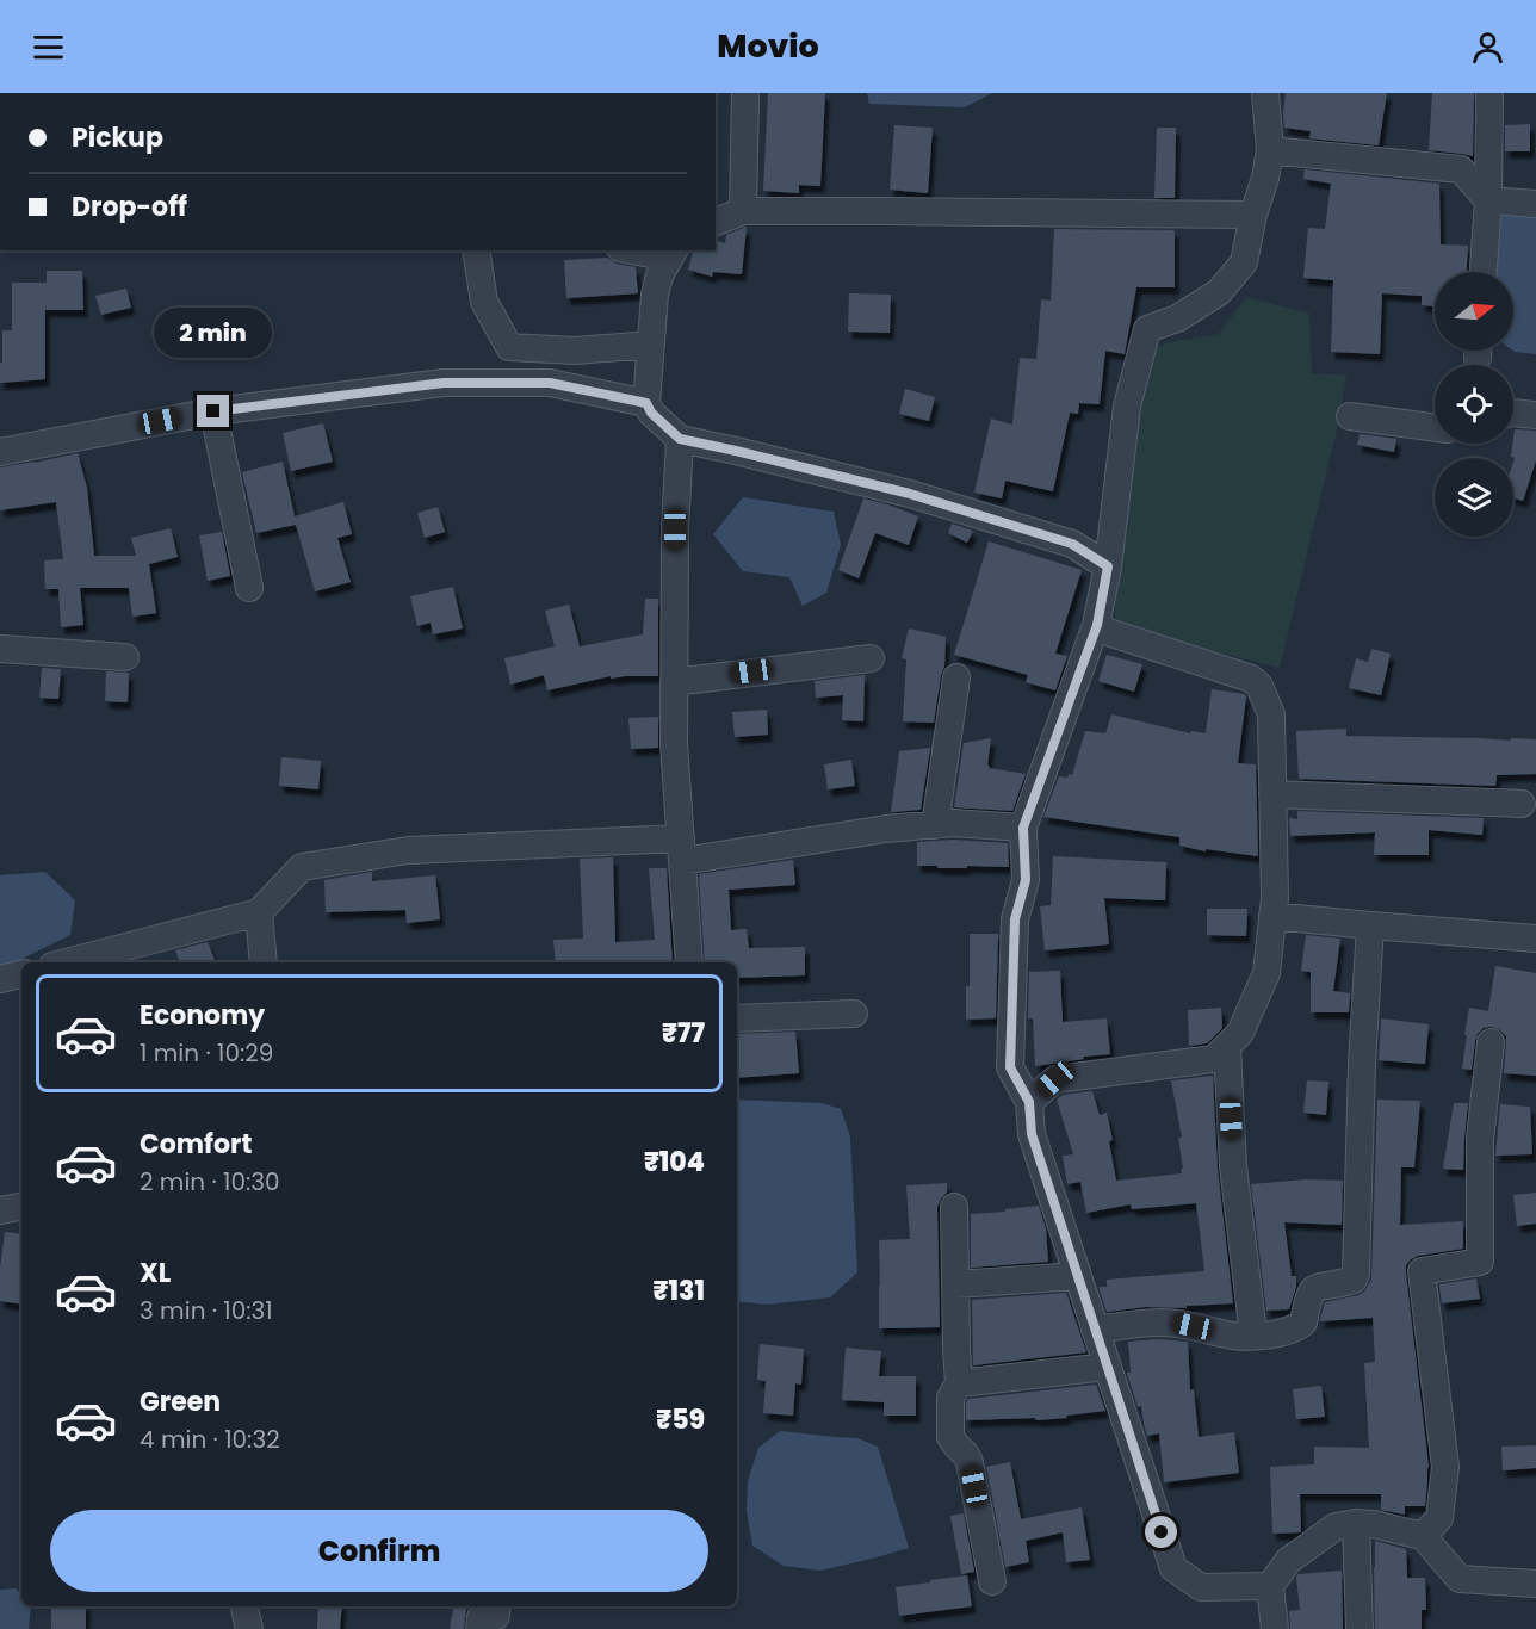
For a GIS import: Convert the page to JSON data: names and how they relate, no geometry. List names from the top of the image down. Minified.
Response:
{"north":"right","page":{"header":"Movio","banner":["Pickup","Drop-off"],"bubble":"2 min","list":[{"name":"Economy","note":"1 min · 10:29","value":"₹77"},{"name":"Comfort","note":"2 min · 10:30","value":"₹104"},{"name":"XL","note":"3 min · 10:31","value":"₹131"},{"name":"Green","note":"4 min · 10:32","value":"₹59"}],"buttons":"Confirm"}}
